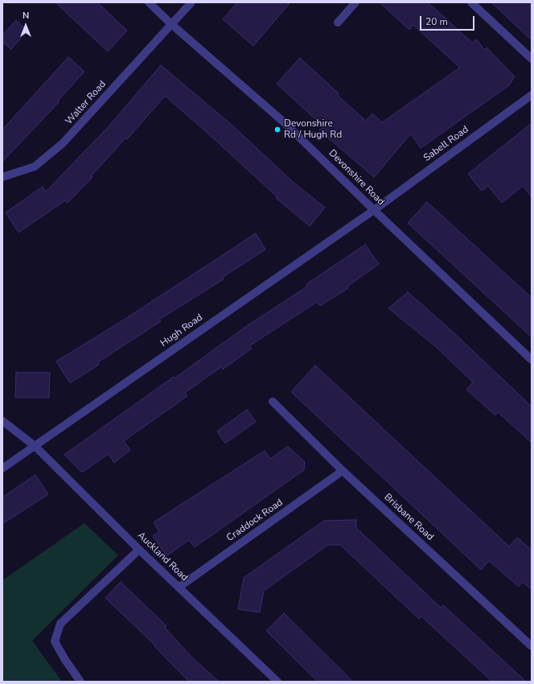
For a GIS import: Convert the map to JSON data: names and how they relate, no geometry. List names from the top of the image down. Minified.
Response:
{"streets":{"street":["Walter Road","Sabell Road","Devonshire Road","Hugh Road","Brisbane Road","Craddock Road","Auckland Road"]},"crossings":[["Walter Road","Devonshire Road"],["Sabell Road","Devonshire Road"],["Sabell Road","Hugh Road"],["Devonshire Road","Hugh Road"],["Hugh Road","Auckland Road"],["Brisbane Road","Craddock Road"],["Craddock Road","Auckland Road"]],"places":["Devonshire Rd / Hugh Rd"],"scale_bar":"20 m","north":"top"}
